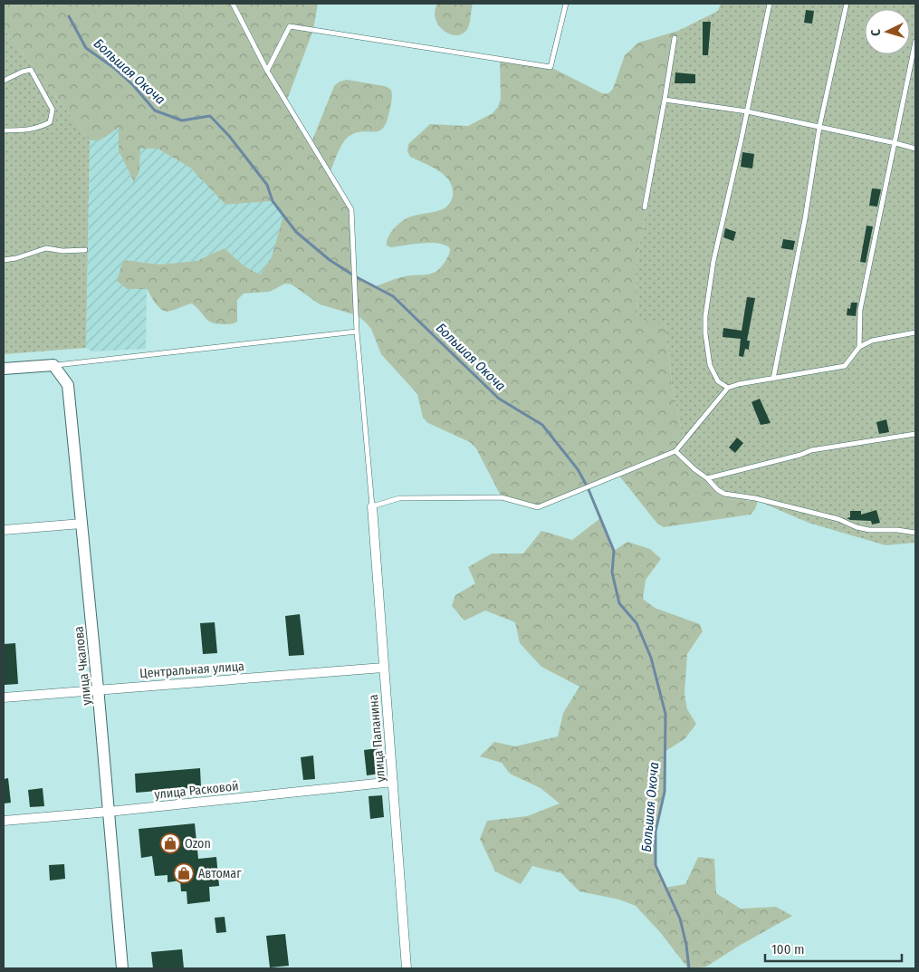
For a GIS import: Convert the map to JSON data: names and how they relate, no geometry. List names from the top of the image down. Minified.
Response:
{"streets":{"street":["улица Чкалова","Центральная улица","улица Папанина","улица Расковой"]},"crossings":[["улица Чкалова","Центральная улица"],["улица Чкалова","улица Расковой"],["Центральная улица","улица Папанина"],["улица Папанина","улица Расковой"]],"water":["Большая Окоча"],"places":{"shop":["Ozon","Автомаг"]},"scale_bar":"100 m","north":"left"}
